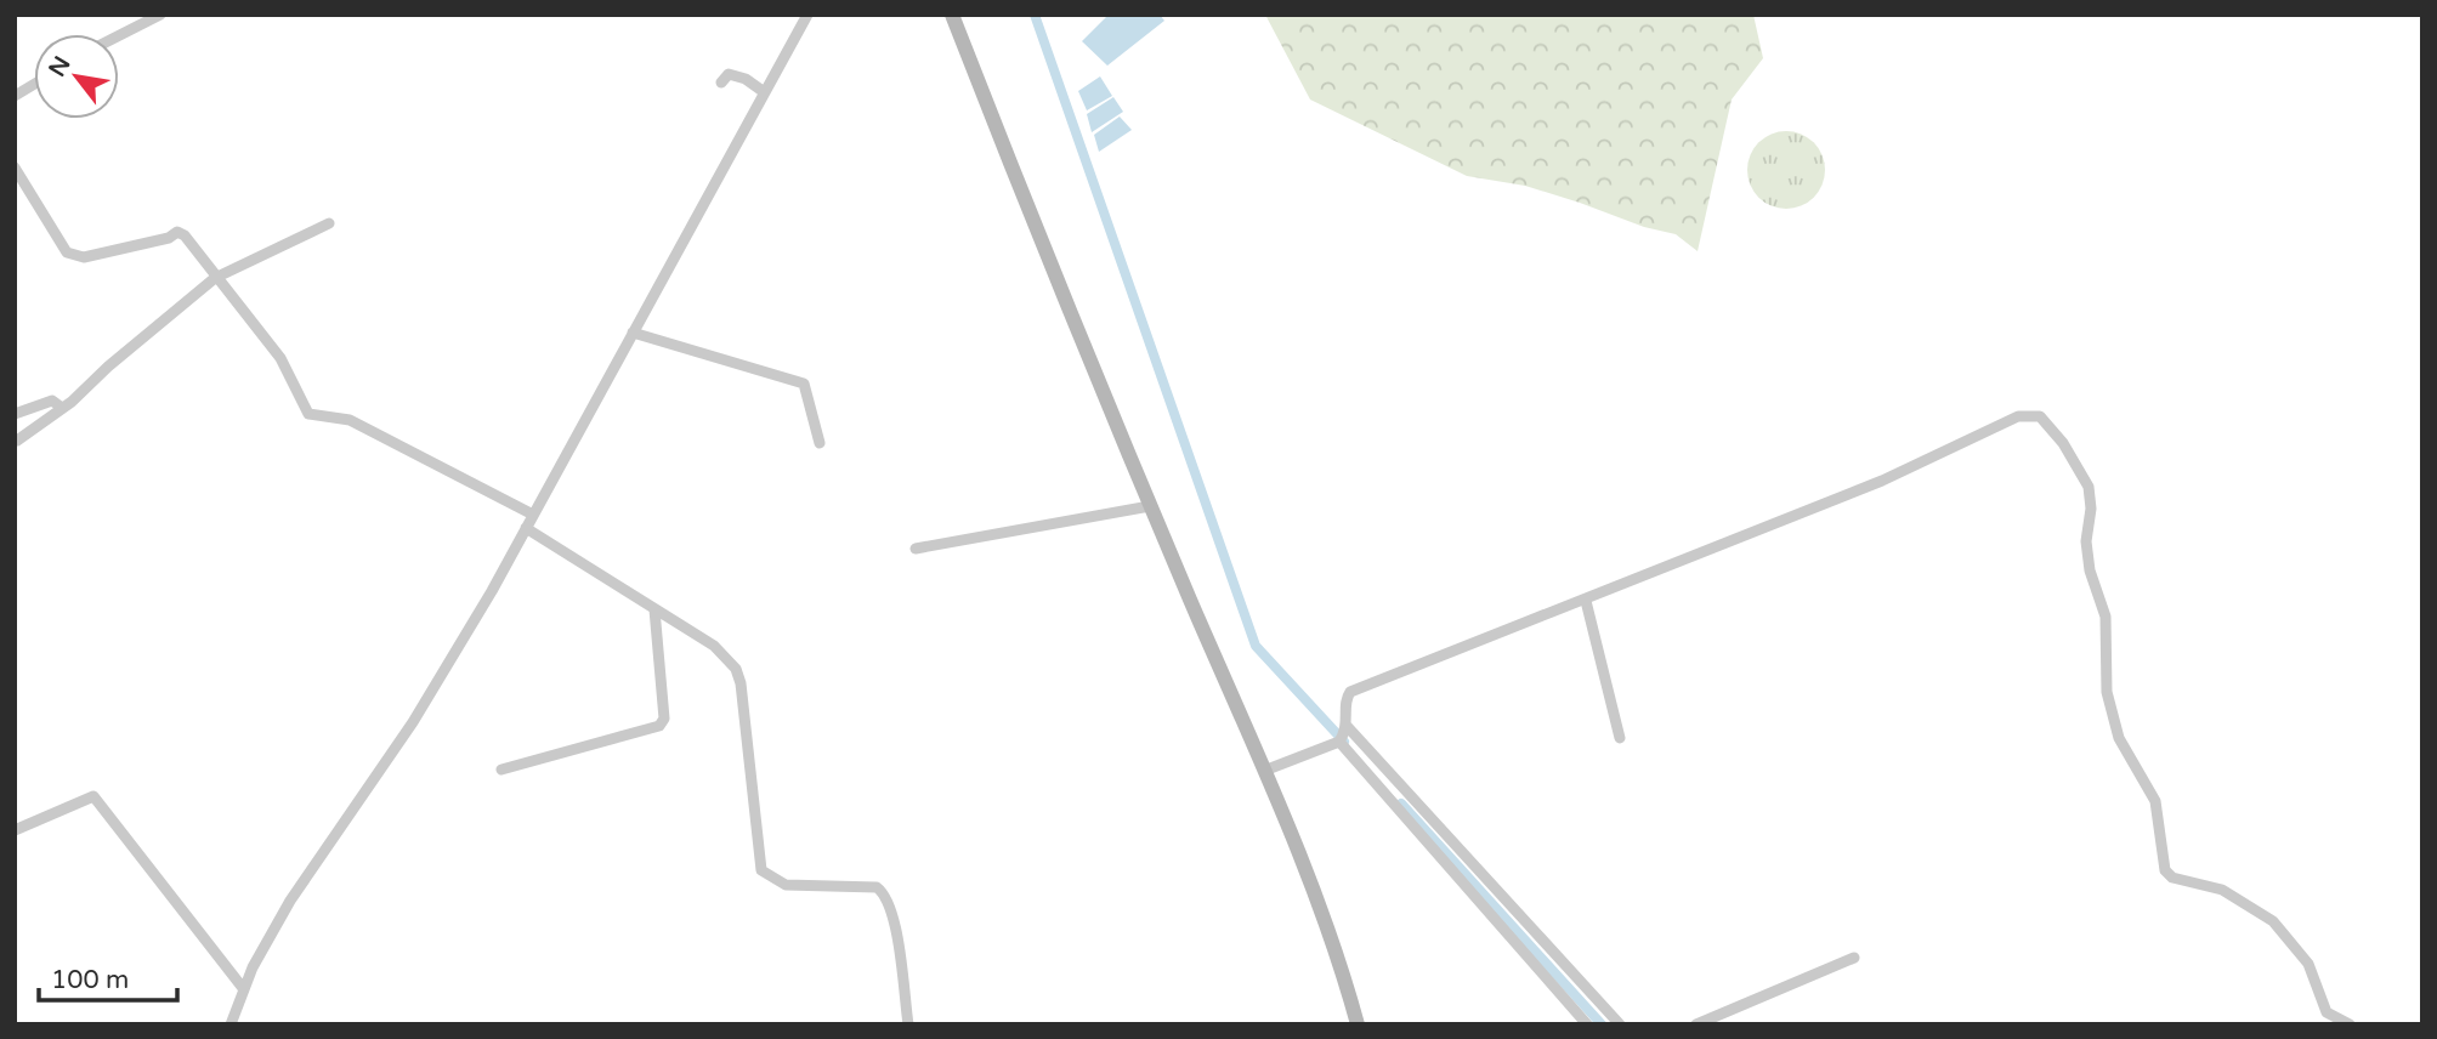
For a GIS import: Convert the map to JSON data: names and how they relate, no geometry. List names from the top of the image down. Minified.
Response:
{"scale_bar":"100 m","north":"top left"}
